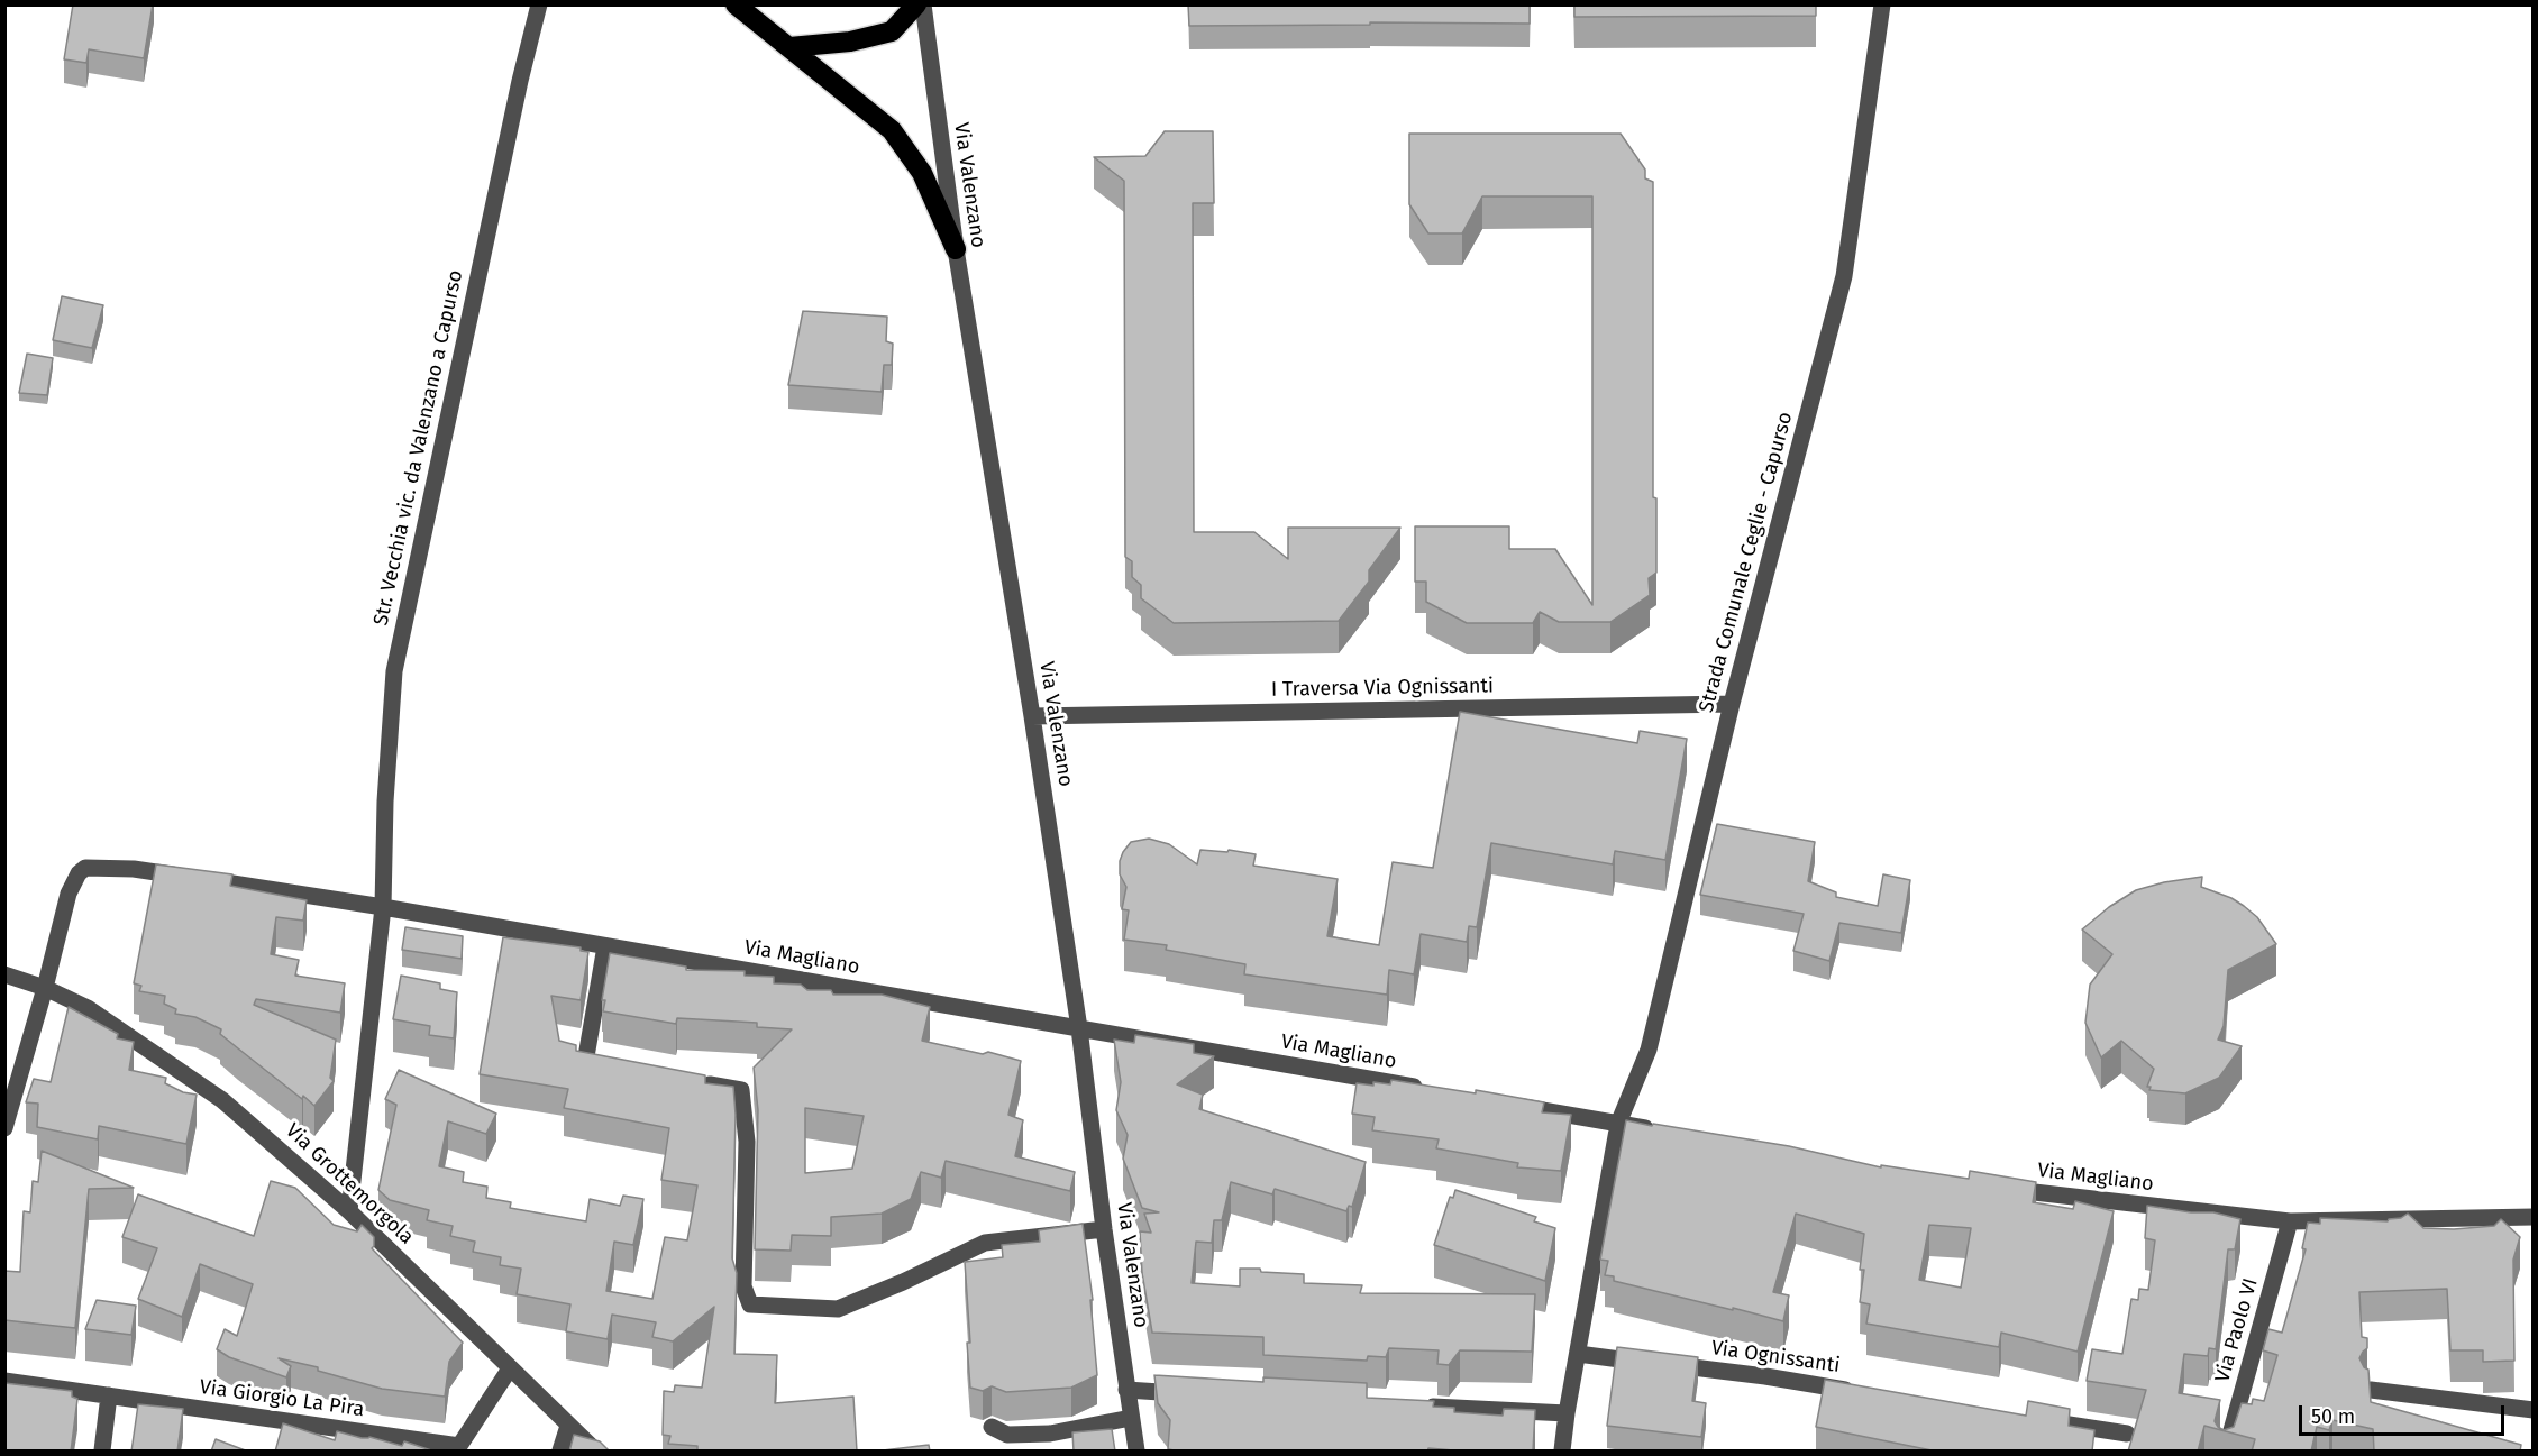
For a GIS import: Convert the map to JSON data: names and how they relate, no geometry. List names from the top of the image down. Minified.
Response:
{"streets":{"street":["Via Valenzano","Str. Vecchia vic. da Valenzano a Capurso","Strada Comunale Ceglie - Capurso","I Traversa Via Ognissanti","Via Magliano","Via Grottemorgola","Via Paolo VI","Via Ognissanti","Via Giorgio La Pira"]},"crossings":[["Via Valenzano","I Traversa Via Ognissanti"],["Via Valenzano","Via Magliano"],["Str. Vecchia vic. da Valenzano a Capurso","Via Magliano"],["Str. Vecchia vic. da Valenzano a Capurso","Via Grottemorgola"],["Strada Comunale Ceglie - Capurso","I Traversa Via Ognissanti"],["Via Magliano","Via Grottemorgola"],["Via Magliano","Via Paolo VI"],["Via Grottemorgola","Via Giorgio La Pira"]],"scale_bar":"50 m"}
